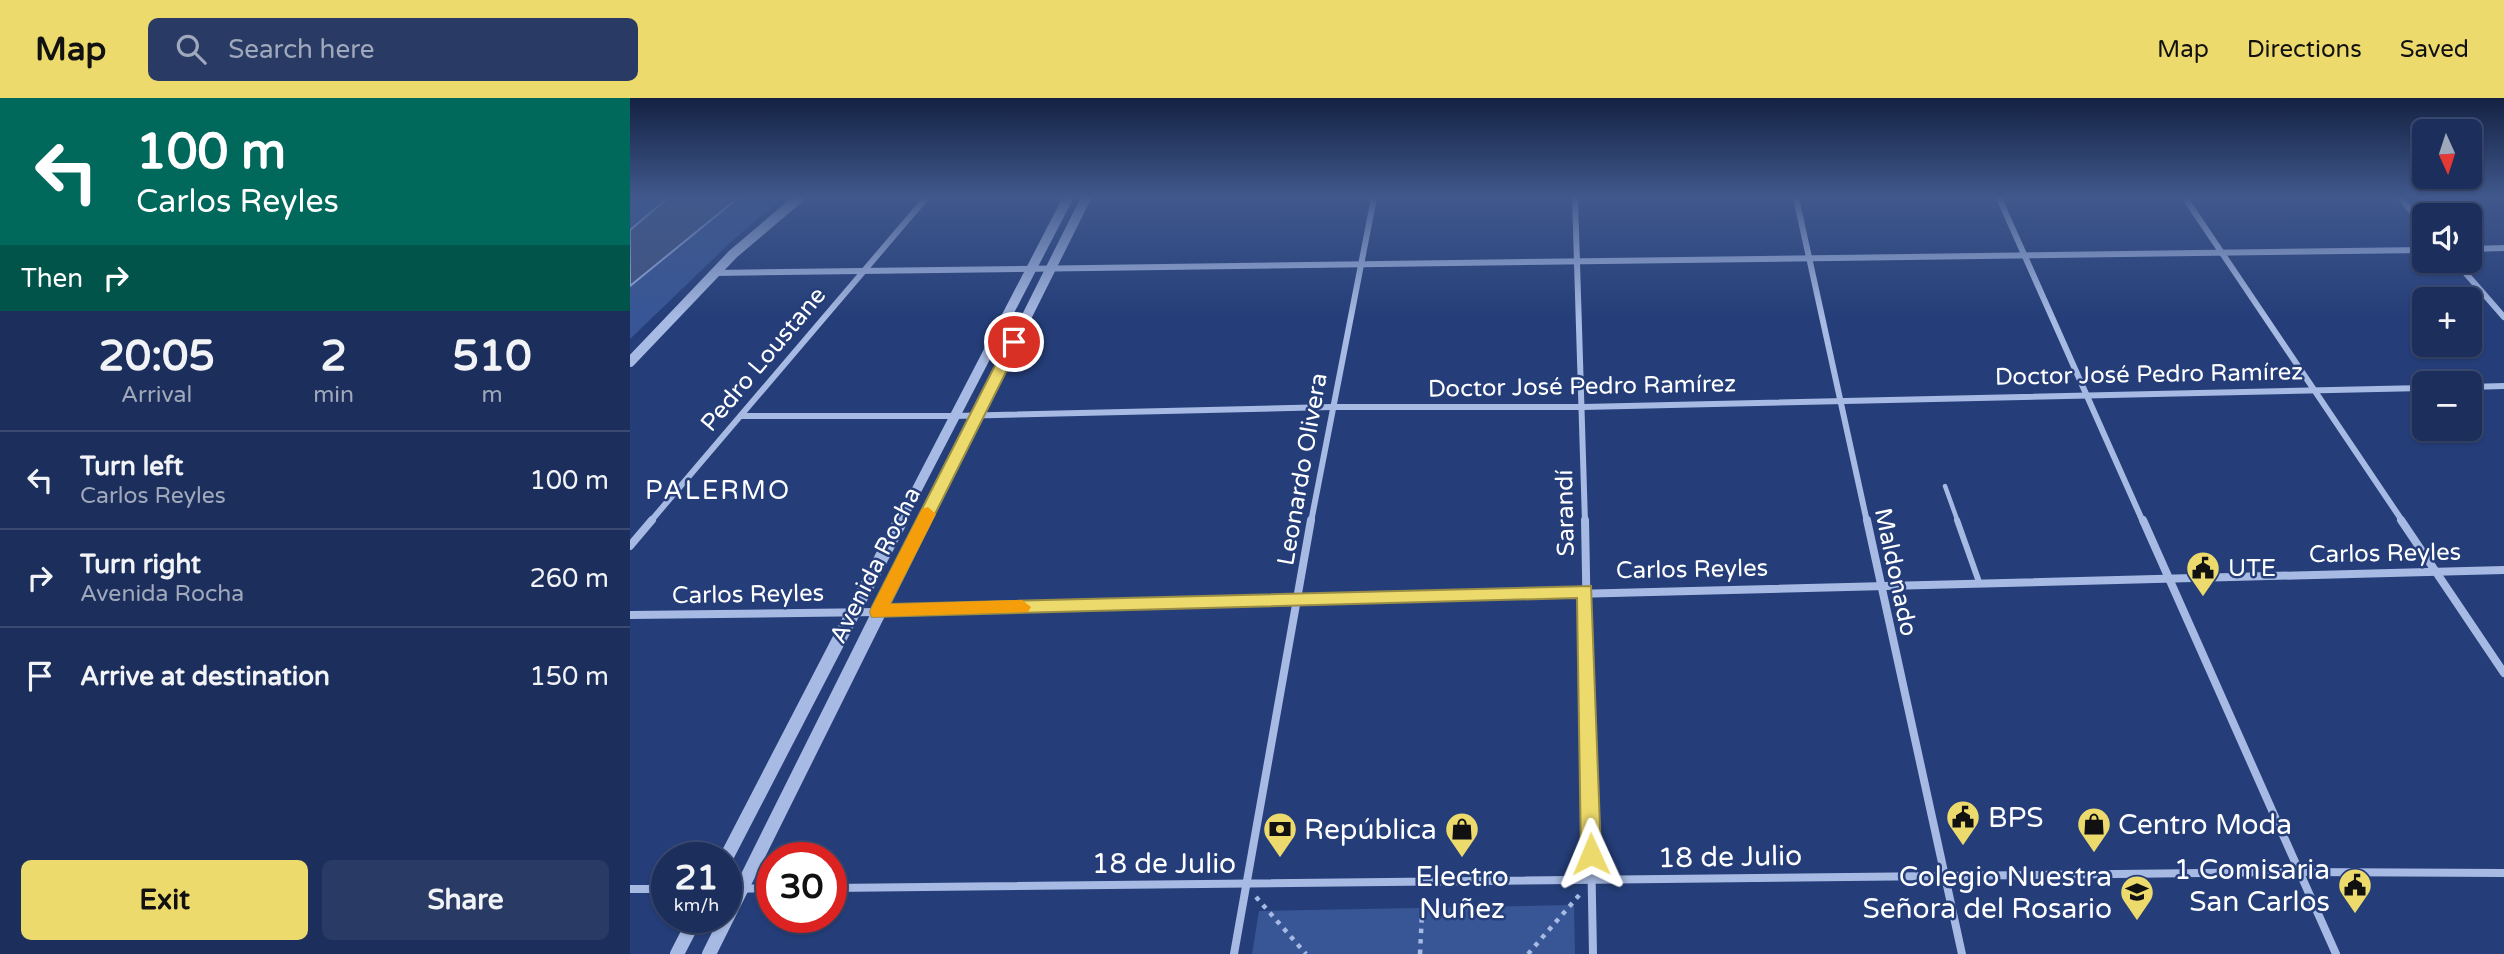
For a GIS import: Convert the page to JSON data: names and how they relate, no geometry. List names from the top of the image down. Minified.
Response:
{"streets":{"street":["Pedro Loustane","Doctor José Pedro Ramírez","Leonardo Olivera","Sarandí","Carlos Reyles","Avenida Rocha","Maldonado","18 de Julio"]},"crossings":[["Pedro Loustane","Doctor José Pedro Ramírez"],["Doctor José Pedro Ramírez","Leonardo Olivera"],["Doctor José Pedro Ramírez","Sarandí"],["Doctor José Pedro Ramírez","Avenida Rocha"],["Doctor José Pedro Ramírez","Maldonado"],["Leonardo Olivera","Carlos Reyles"],["Leonardo Olivera","18 de Julio"],["Sarandí","Carlos Reyles"],["Sarandí","18 de Julio"],["Carlos Reyles","Avenida Rocha"],["Carlos Reyles","Maldonado"],["Maldonado","18 de Julio"]],"districts":["PALERMO"],"places":{"public building":["UTE","BPS","1 Comisaria San Carlos"],"shop":["Centro Moda","Electro Nuñez"],"bank":["República"],"school or university":["Colegio Nuestra Señora del Rosario"]},"north":"bottom","page":{"header":"Map","search":"Search here","nav":["Map","Directions","Saved"],"turn":["100 m","Carlos Reyles"],"map_buttons":["+","−"],"then":"Then","eta":["20:05","Arrival","2","min","510","m"],"list":[{"name":"Turn left","note":"Carlos Reyles","value":"100 m"},{"name":"Turn right","note":"Avenida Rocha","value":"260 m"},{"name":"Arrive at destination","value":"150 m"}],"speed":"21 km/h","limit":"30","buttons":["Exit","Share"]}}
